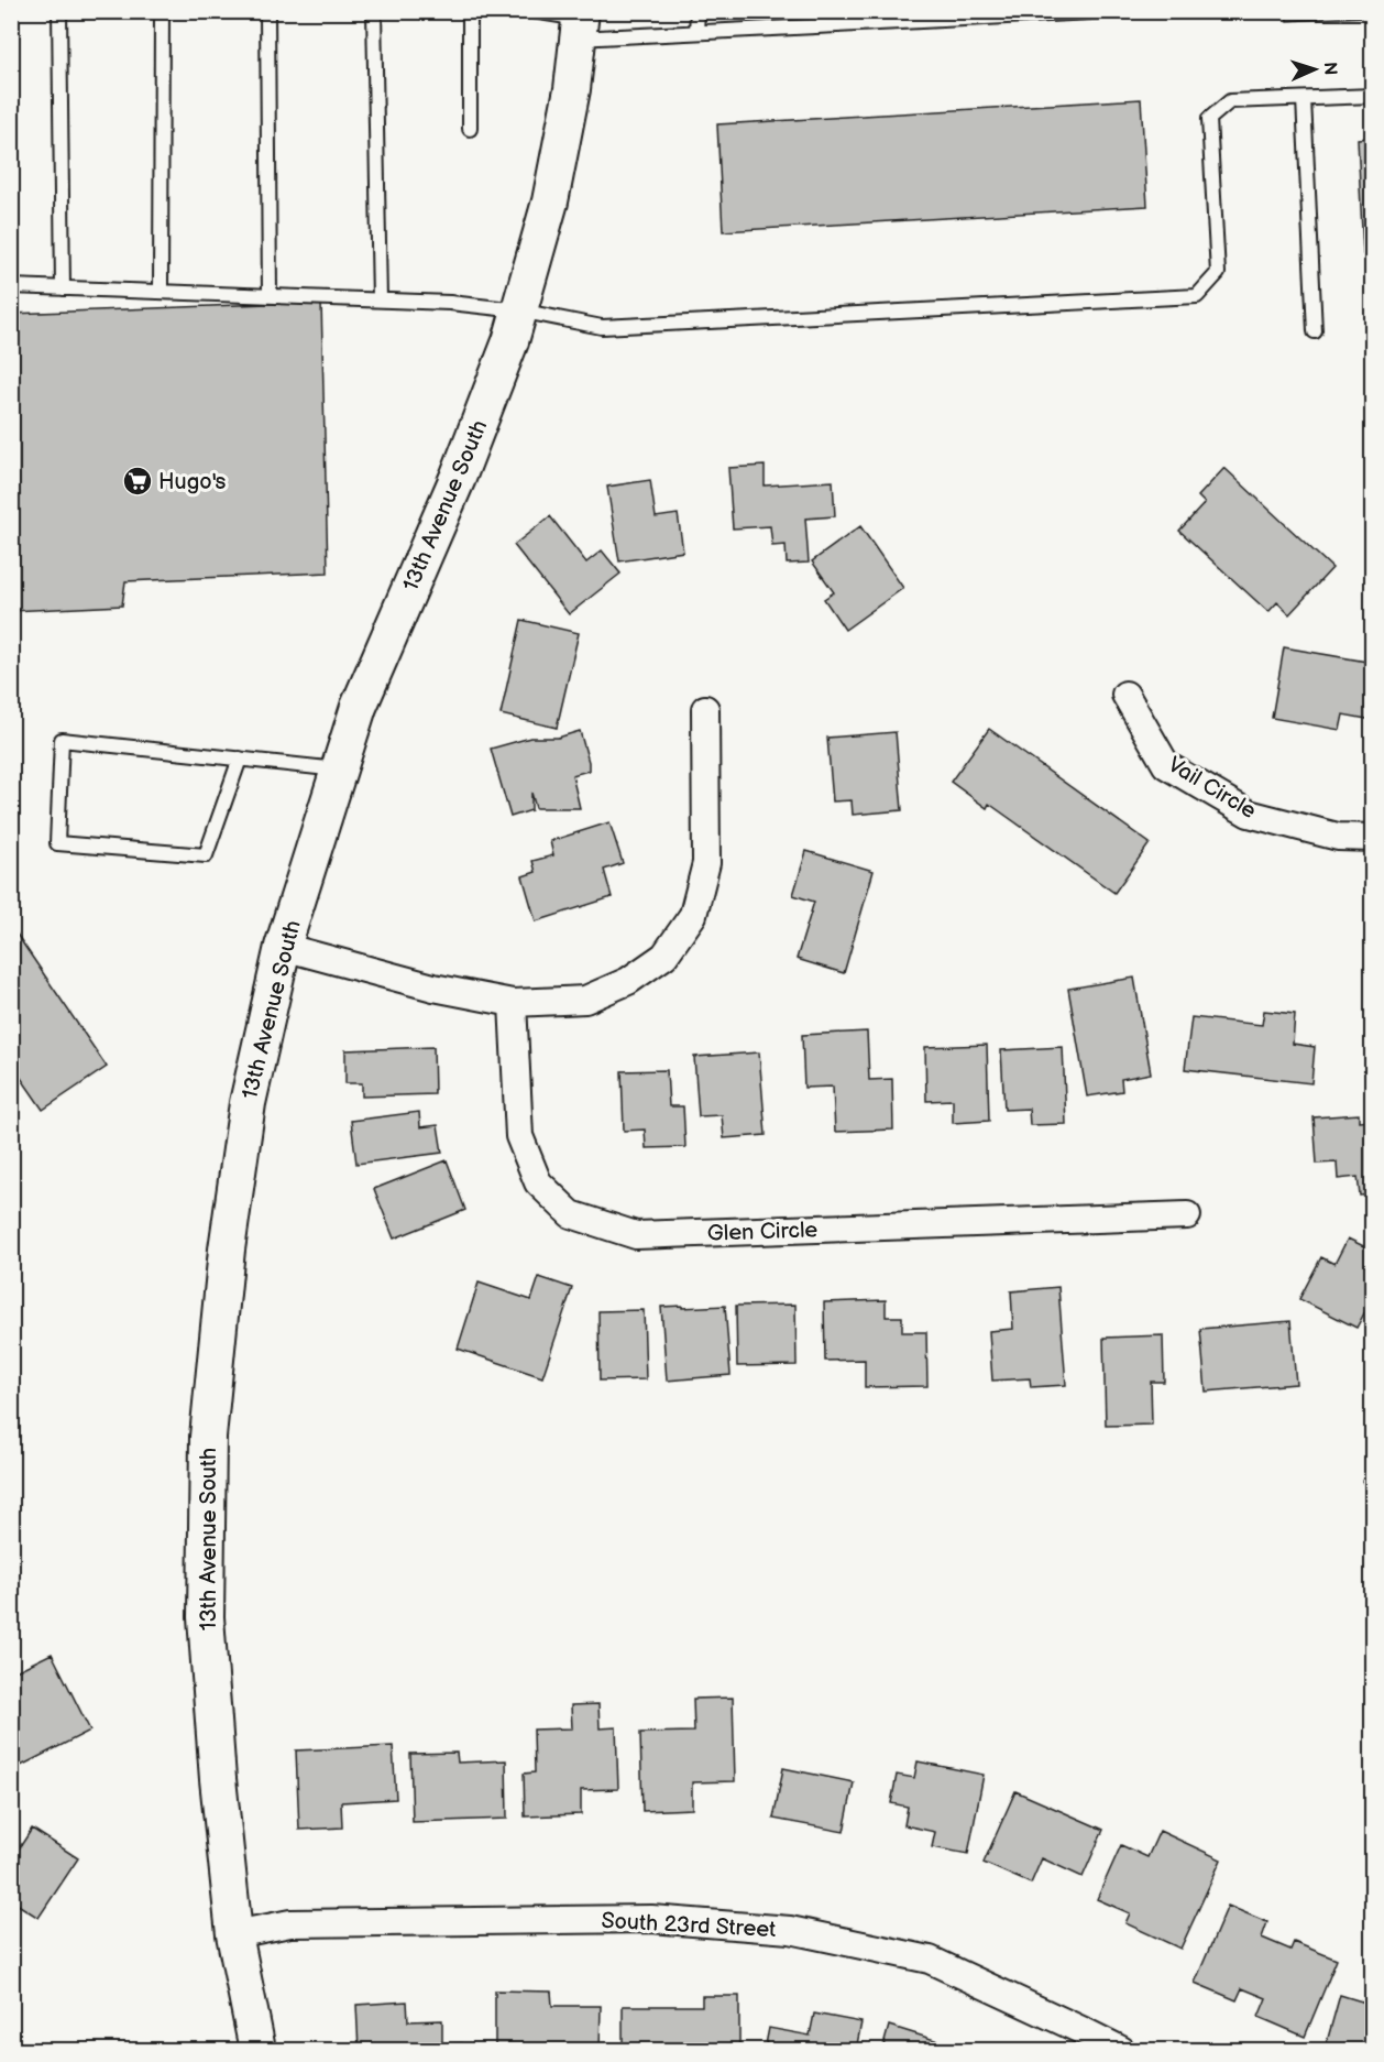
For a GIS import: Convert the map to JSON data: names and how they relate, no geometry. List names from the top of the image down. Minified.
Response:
{"streets":{"street":["13th Avenue South","Vail Circle","Glen Circle","South 23rd Street"]},"crossings":[["13th Avenue South","South 23rd Street"]],"places":{"supermarket":["Hugo's"]},"north":"right"}
